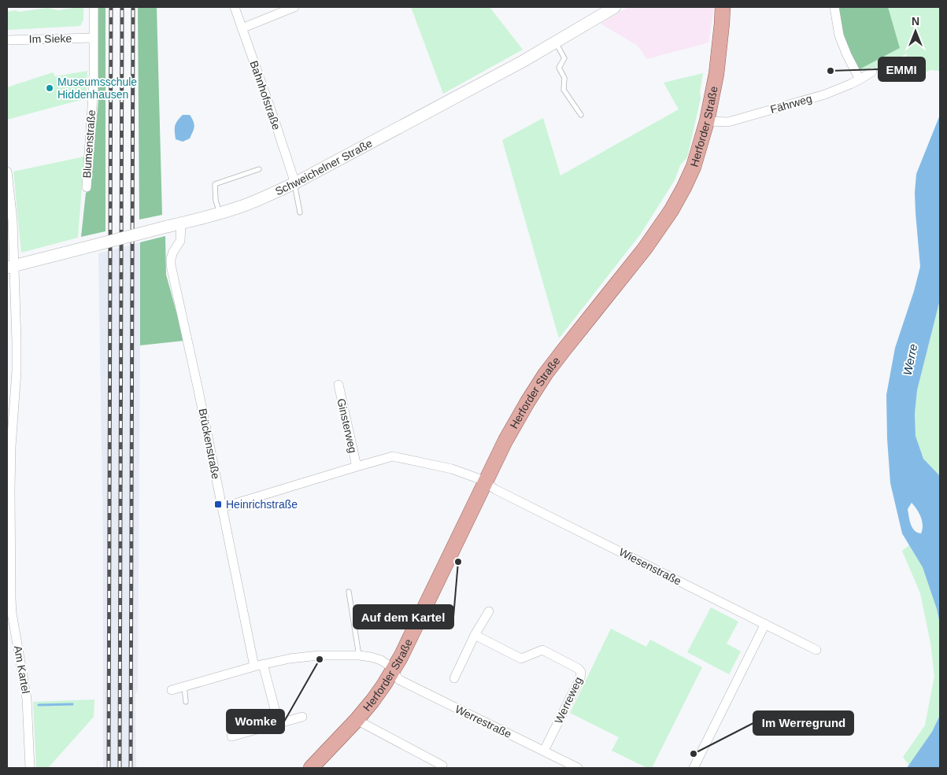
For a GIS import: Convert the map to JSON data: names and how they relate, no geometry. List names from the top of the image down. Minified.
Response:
{"streets":{"main road":["Herforder Straße"],"street":["Im Sieke","Bahnhofstraße","Fährweg","Blumenstraße","Schweichelner Straße","Ginsterweg","Brückenstraße","Wiesenstraße","Am Kartel","Werreweg","Werrestraße"]},"crossings":[["Im Sieke","Blumenstraße"],["Bahnhofstraße","Schweichelner Straße"],["Fährweg","Herforder Straße"],["Herforder Straße","Wiesenstraße"],["Herforder Straße","Werrestraße"],["Schweichelner Straße","Brückenstraße"],["Schweichelner Straße","Am Kartel"],["Brückenstraße","Werrestraße"],["Werreweg","Werrestraße"]],"water":["Werre"],"places":{"other":["EMMI","Museumsschule Hiddenhausen","Auf dem Kartel","Womke","Im Werregrund"],"transit":["Heinrichstraße"]},"north":"top"}
